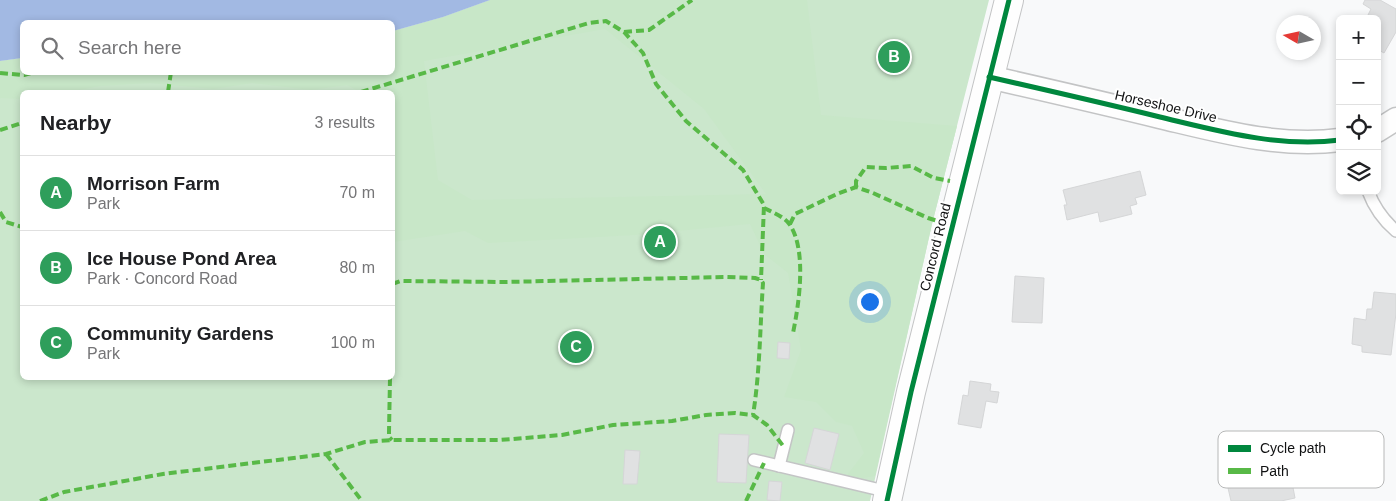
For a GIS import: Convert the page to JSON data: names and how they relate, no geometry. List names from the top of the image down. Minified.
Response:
{"streets":{"street":["Horseshoe Drive","Concord Road"]},"crossings":[["Horseshoe Drive","Concord Road"]],"legend":["Cycle path","Path"],"north":"left","page":{"map_buttons":["+","−"],"search":"Search here","pins":["B","A","C"],"heading":["Nearby","3 results"],"list":[{"mark":"A","name":"Morrison Farm","note":"Park","value":"70 m"},{"mark":"B","name":"Ice House Pond Area","note":"Park · Concord Road","value":"80 m"},{"mark":"C","name":"Community Gardens","note":"Park","value":"100 m"}]}}
